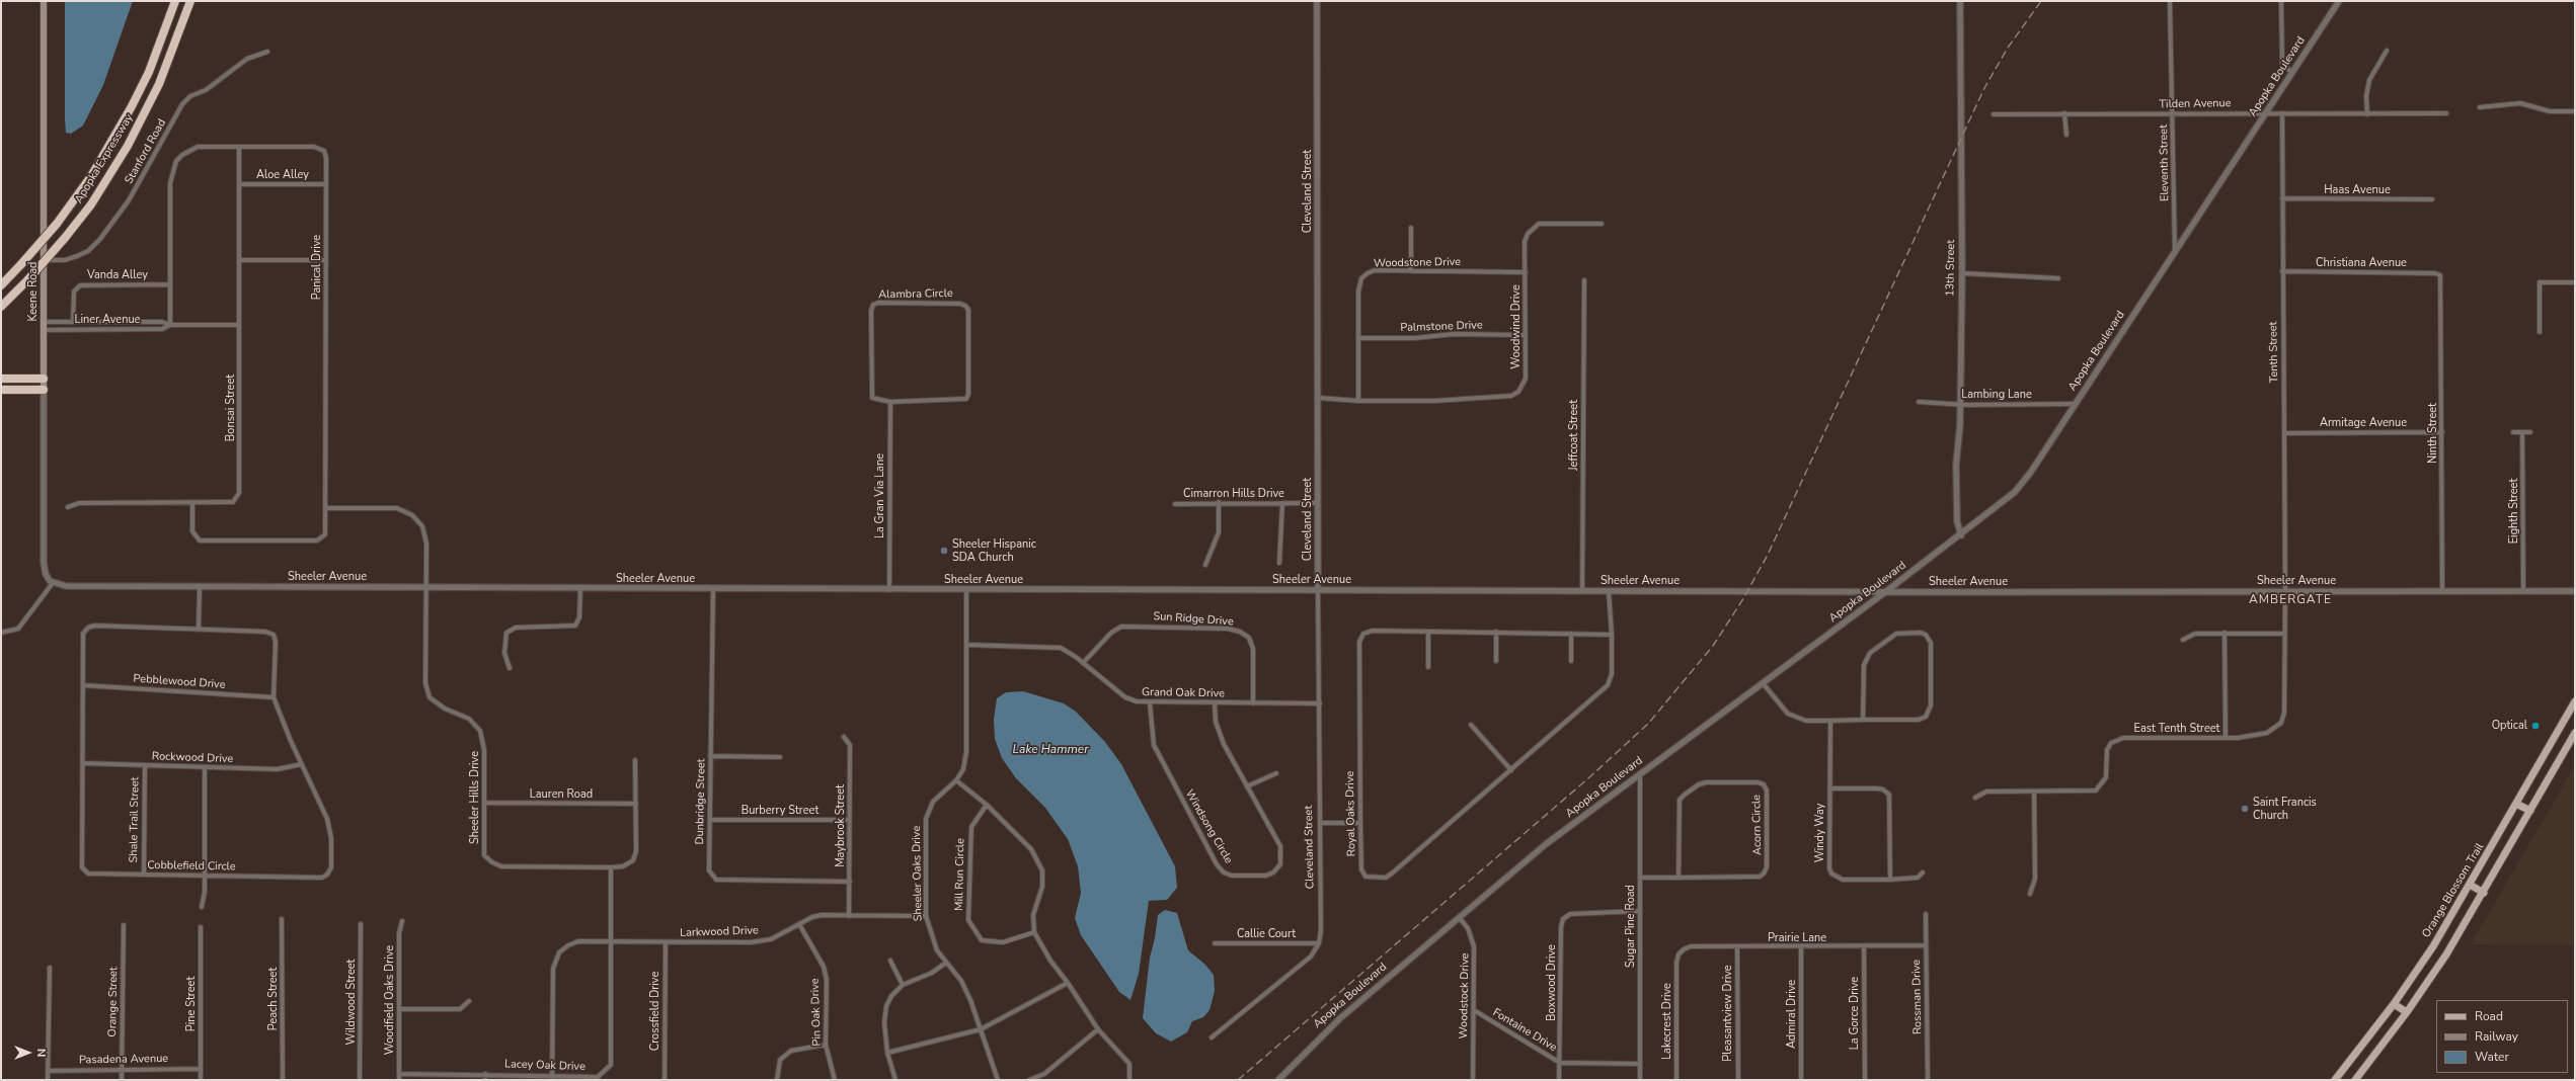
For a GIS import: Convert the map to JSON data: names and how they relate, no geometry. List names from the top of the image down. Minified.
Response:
{"streets":{"highway":["Apopka Expressway"],"main road":["Keene Road","Orange Blossom Trail"],"street":["Apopka Boulevard","Tilden Avenue","Stanford Road","Eleventh Street","Aloe Alley","Haas Avenue","Cleveland Street","Woodstone Drive","Christiana Avenue","Panical Drive","13th Street","Vanda Alley","Alambra Circle","Liner Avenue","Palmstone Drive","Woodwind Drive","Tenth Street","Lambing Lane","Bonsai Street","Armitage Avenue","Ninth Street","Jeffcoat Street","Cimarron Hills Drive","La Gran Via Lane","Eighth Street","Sheeler Avenue","Sun Ridge Drive","Pebblewood Drive","Grand Oak Drive","East Tenth Street","Rockwood Drive","Lauren Road","Sheeler Hills Drive","Dunbridge Street","Burberry Street","Royal Oaks Drive","Shale Trail Street","Acorn Circle","Maybrook Street","Windsong Circle","Windy Way","Cobblefield Circle","Sheeler Oaks Drive","Mill Run Circle","Sugar Pine Road","Larkwood Drive","Callie Court","Prairie Lane","Boxwood Drive","Woodstock Drive","Rossman Drive","Peach Street","Woodfield Oaks Drive","Orange Street","Wildwood Street","Pine Street","Crossfield Drive","Pin Oak Drive","Pleasantview Drive","La Gorce Drive","Admiral Drive","Lakecrest Drive","Fontaine Drive","Pasadena Avenue","Lacey Oak Drive"]},"crossings":[["Apopka Boulevard","Tilden Avenue"],["Apopka Boulevard","Eleventh Street"],["Apopka Boulevard","13th Street"],["Apopka Boulevard","Lambing Lane"],["Apopka Boulevard","Sheeler Avenue"],["Apopka Boulevard","Sugar Pine Road"],["Apopka Boulevard","Woodstock Drive"],["Tilden Avenue","Eleventh Street"],["Tilden Avenue","Tenth Street"],["Stanford Road","Keene Road"],["Aloe Alley","Panical Drive"],["Aloe Alley","Bonsai Street"],["Haas Avenue","Tenth Street"],["Cleveland Street","Woodwind Drive"],["Cleveland Street","Cimarron Hills Drive"],["Cleveland Street","Sheeler Avenue"],["Cleveland Street","Grand Oak Drive"],["Cleveland Street","Callie Court"],["Woodstone Drive","Palmstone Drive"],["Woodstone Drive","Woodwind Drive"],["Christiana Avenue","Tenth Street"],["Christiana Avenue","Ninth Street"],["Panical Drive","Vanda Alley"],["Panical Drive","Liner Avenue"],["Panical Drive","Bonsai Street"],["Panical Drive","Sheeler Hills Drive"],["13th Street","Lambing Lane"],["Vanda Alley","Liner Avenue"],["Keene Road","Liner Avenue"],["Keene Road","Sheeler Avenue"],["Alambra Circle","La Gran Via Lane"],["Liner Avenue","Bonsai Street"],["Palmstone Drive","Woodwind Drive"],["Tenth Street","Armitage Avenue"],["Tenth Street","Sheeler Avenue"],["Tenth Street","East Tenth Street"],["Armitage Avenue","Ninth Street"],["Ninth Street","Sheeler Avenue"],["Jeffcoat Street","Sheeler Avenue"],["La Gran Via Lane","Sheeler Avenue"],["Eighth Street","Sheeler Avenue"],["Sheeler Avenue","East Tenth Street"],["Sheeler Avenue","Sheeler Hills Drive"],["Sheeler Avenue","Dunbridge Street"],["Sheeler Avenue","Royal Oaks Drive"],["Sheeler Avenue","Sheeler Oaks Drive"],["Sun Ridge Drive","Grand Oak Drive"],["Pebblewood Drive","Cobblefield Circle"],["Grand Oak Drive","Windsong Circle"],["Grand Oak Drive","Sheeler Oaks Drive"],["Rockwood Drive","Shale Trail Street"],["Rockwood Drive","Cobblefield Circle"],["Lauren Road","Sheeler Hills Drive"],["Sheeler Hills Drive","Lacey Oak Drive"],["Dunbridge Street","Burberry Street"],["Dunbridge Street","Maybrook Street"],["Burberry Street","Maybrook Street"],["Shale Trail Street","Cobblefield Circle"],["Acorn Circle","Sugar Pine Road"],["Maybrook Street","Larkwood Drive"],["Sheeler Oaks Drive","Larkwood Drive"],["Sugar Pine Road","Boxwood Drive"],["Sugar Pine Road","Fontaine Drive"],["Larkwood Drive","Crossfield Drive"],["Larkwood Drive","Pin Oak Drive"],["Larkwood Drive","Lacey Oak Drive"],["Prairie Lane","Rossman Drive"],["Prairie Lane","Pleasantview Drive"],["Prairie Lane","La Gorce Drive"],["Prairie Lane","Admiral Drive"],["Prairie Lane","Lakecrest Drive"],["Boxwood Drive","Fontaine Drive"],["Woodstock Drive","Fontaine Drive"],["Woodfield Oaks Drive","Lacey Oak Drive"],["Orange Street","Pasadena Avenue"],["Pine Street","Pasadena Avenue"]],"districts":["AMBERGATE"],"water":["Lake Hammer"],"places":["Sheeler Hispanic SDA Church","Optical","Saint Francis Church"],"legend":["Road","Railway","Water"],"north":"right"}
